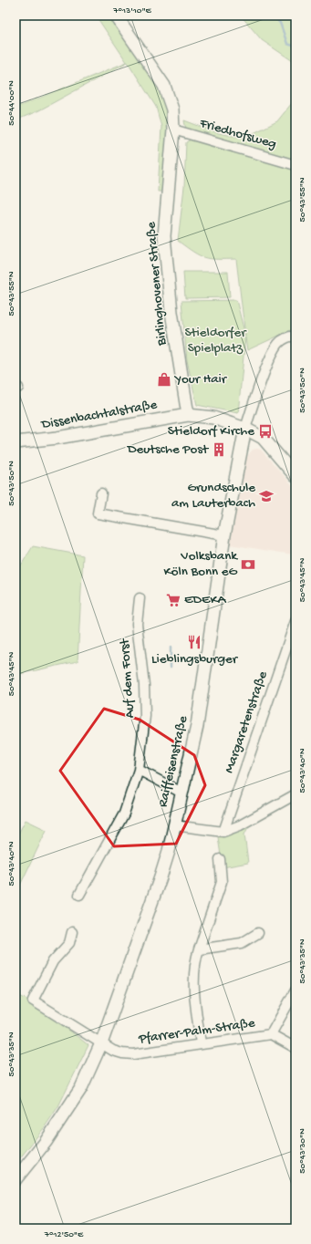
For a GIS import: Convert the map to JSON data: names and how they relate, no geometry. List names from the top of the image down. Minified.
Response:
{"streets":{"main road":["Birlinghovener Straße","Dissenbachtalstraße","Raiffeisenstraße"],"street":["Friedhofsweg","Auf dem Forst","Margaretenstraße","Pfarrer-Palm-Straße"]},"crossings":[["Friedhofsweg","Birlinghovener Straße"],["Birlinghovener Straße","Dissenbachtalstraße"],["Dissenbachtalstraße","Raiffeisenstraße"],["Raiffeisenstraße","Pfarrer-Palm-Straße"]],"parks":["Stieldorfer Spielplatz"],"places":{"shop":["Your Hair"],"bus stop":["Stieldorf Kirche"],"building":["Deutsche Post"],"school or university":["Grundschule am Lauterbach"],"bank":["Volksbank Köln Bonn eG"],"supermarket":["EDEKA"],"restaurant":["Lieblingsburger"]},"coordinates":["7°13'10\"E","50°44'00\"N","50°43'55\"N","50°43'50\"N","50°43'45\"N","50°43'40\"N","50°43'35\"N","50°43'30\"N","7°12'50\"E"]}
